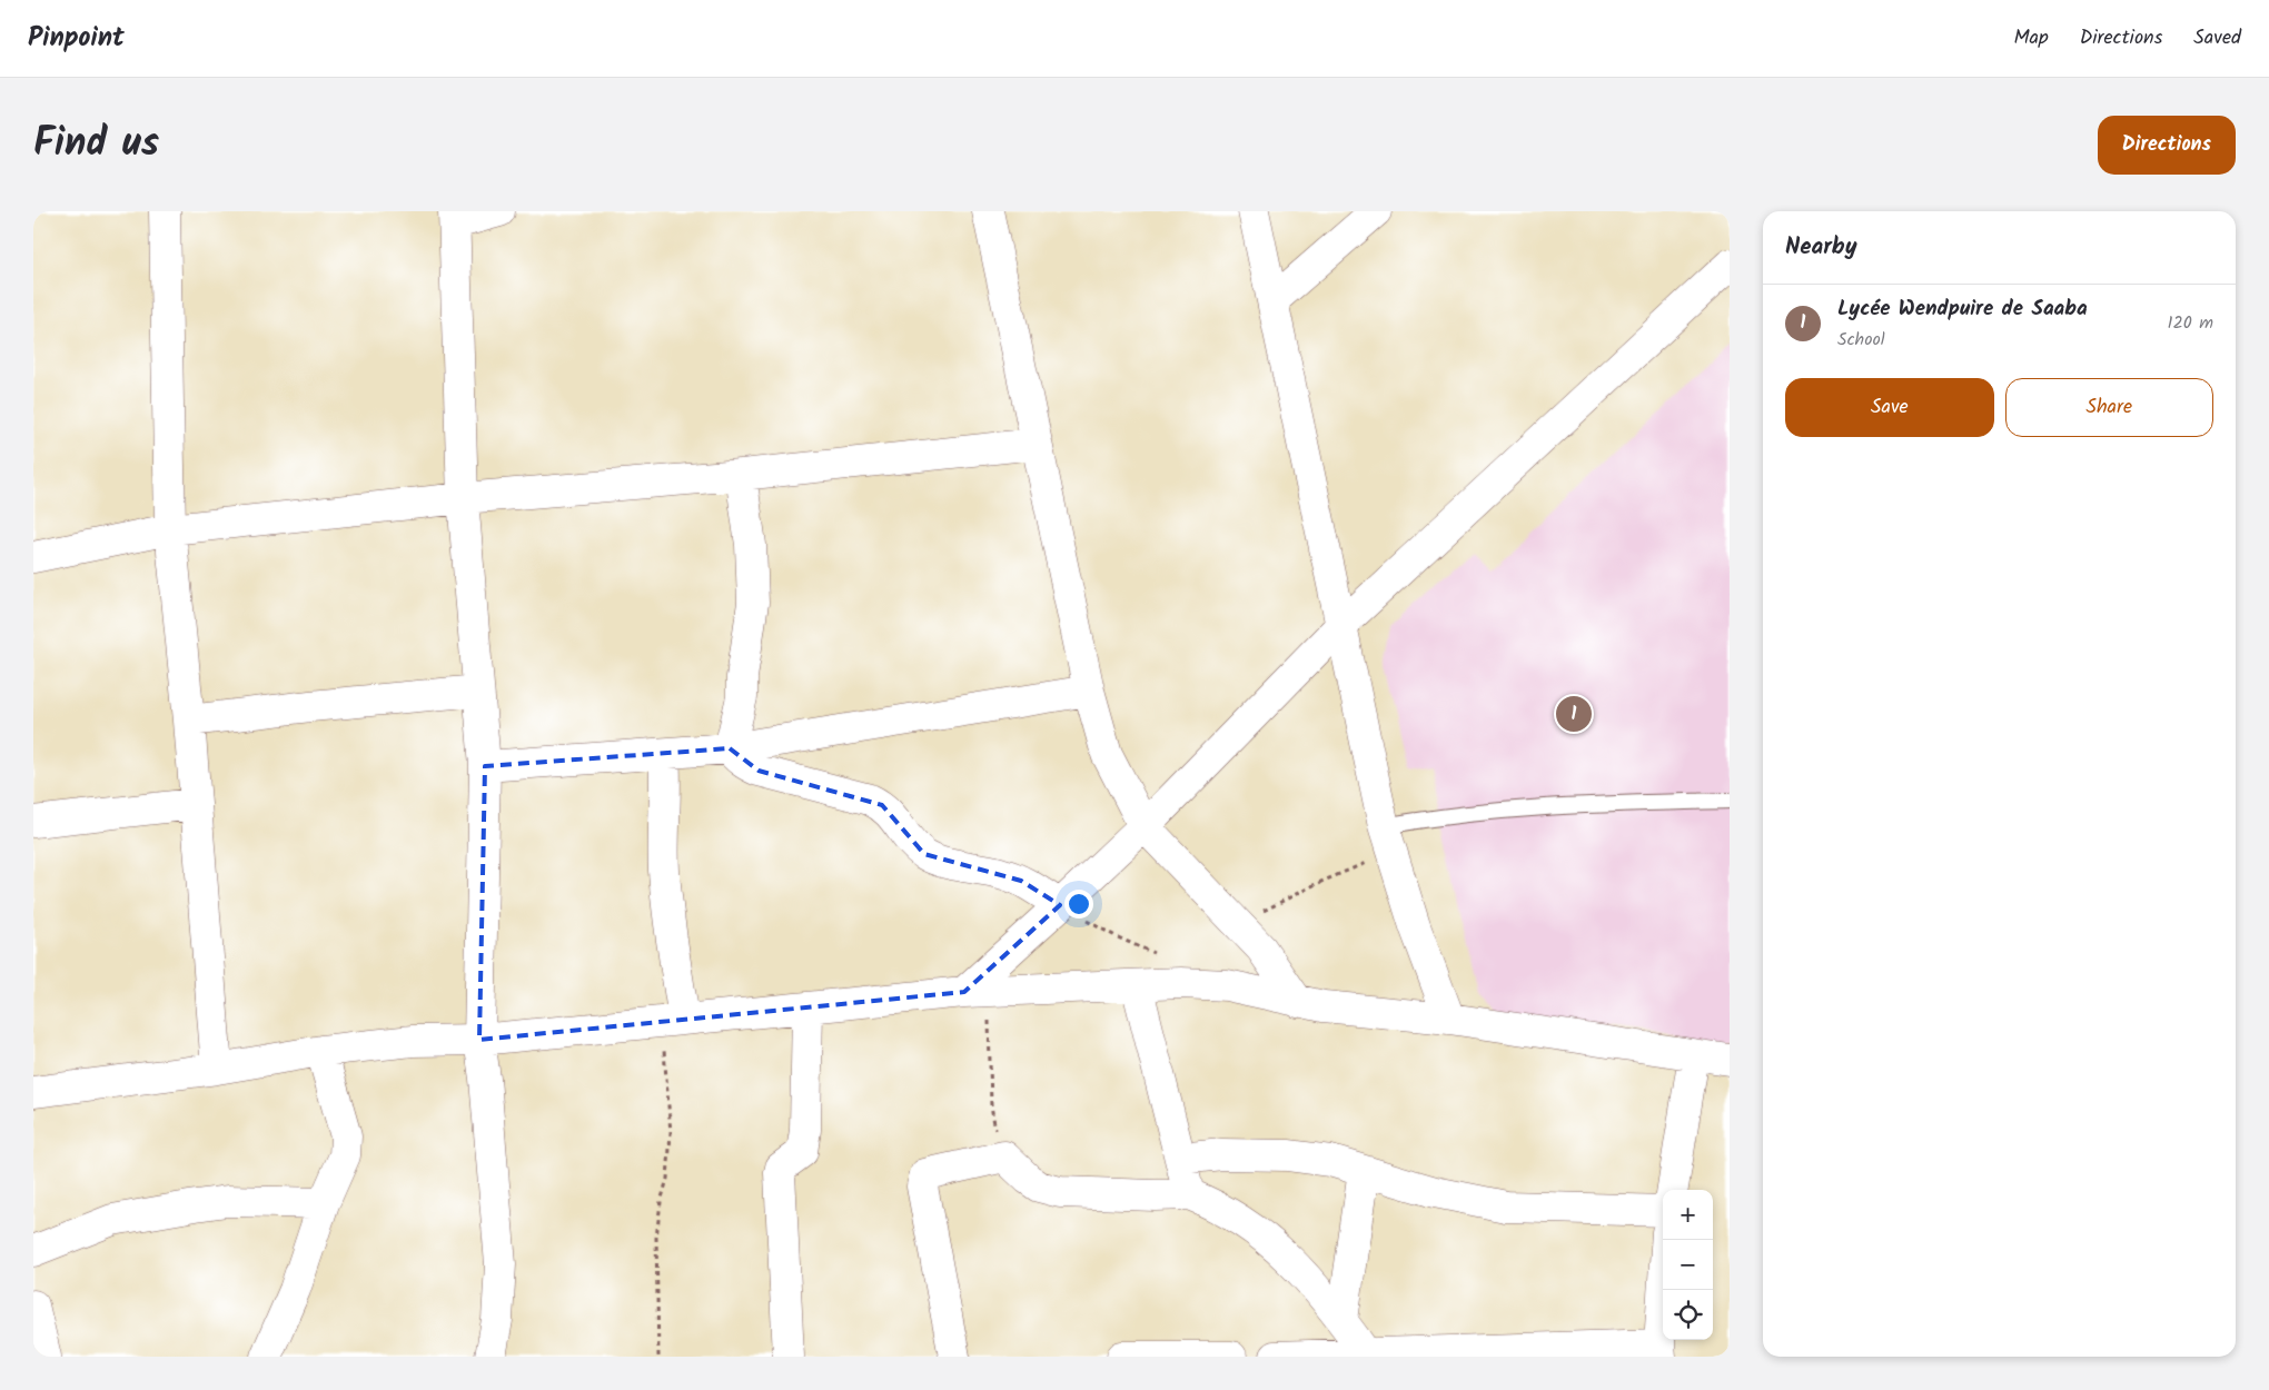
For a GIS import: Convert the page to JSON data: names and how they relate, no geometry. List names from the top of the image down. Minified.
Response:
{"page":{"header":"Pinpoint","nav":["Map","Directions","Saved"],"title":"Find us","buttons":["Directions",["Save","Share"]],"heading":"Nearby","list":[{"mark":"1","name":"Lycée Wendpuire de Saaba","note":"School","value":"120 m"}],"pins":"1","map_buttons":["+","−"]}}
